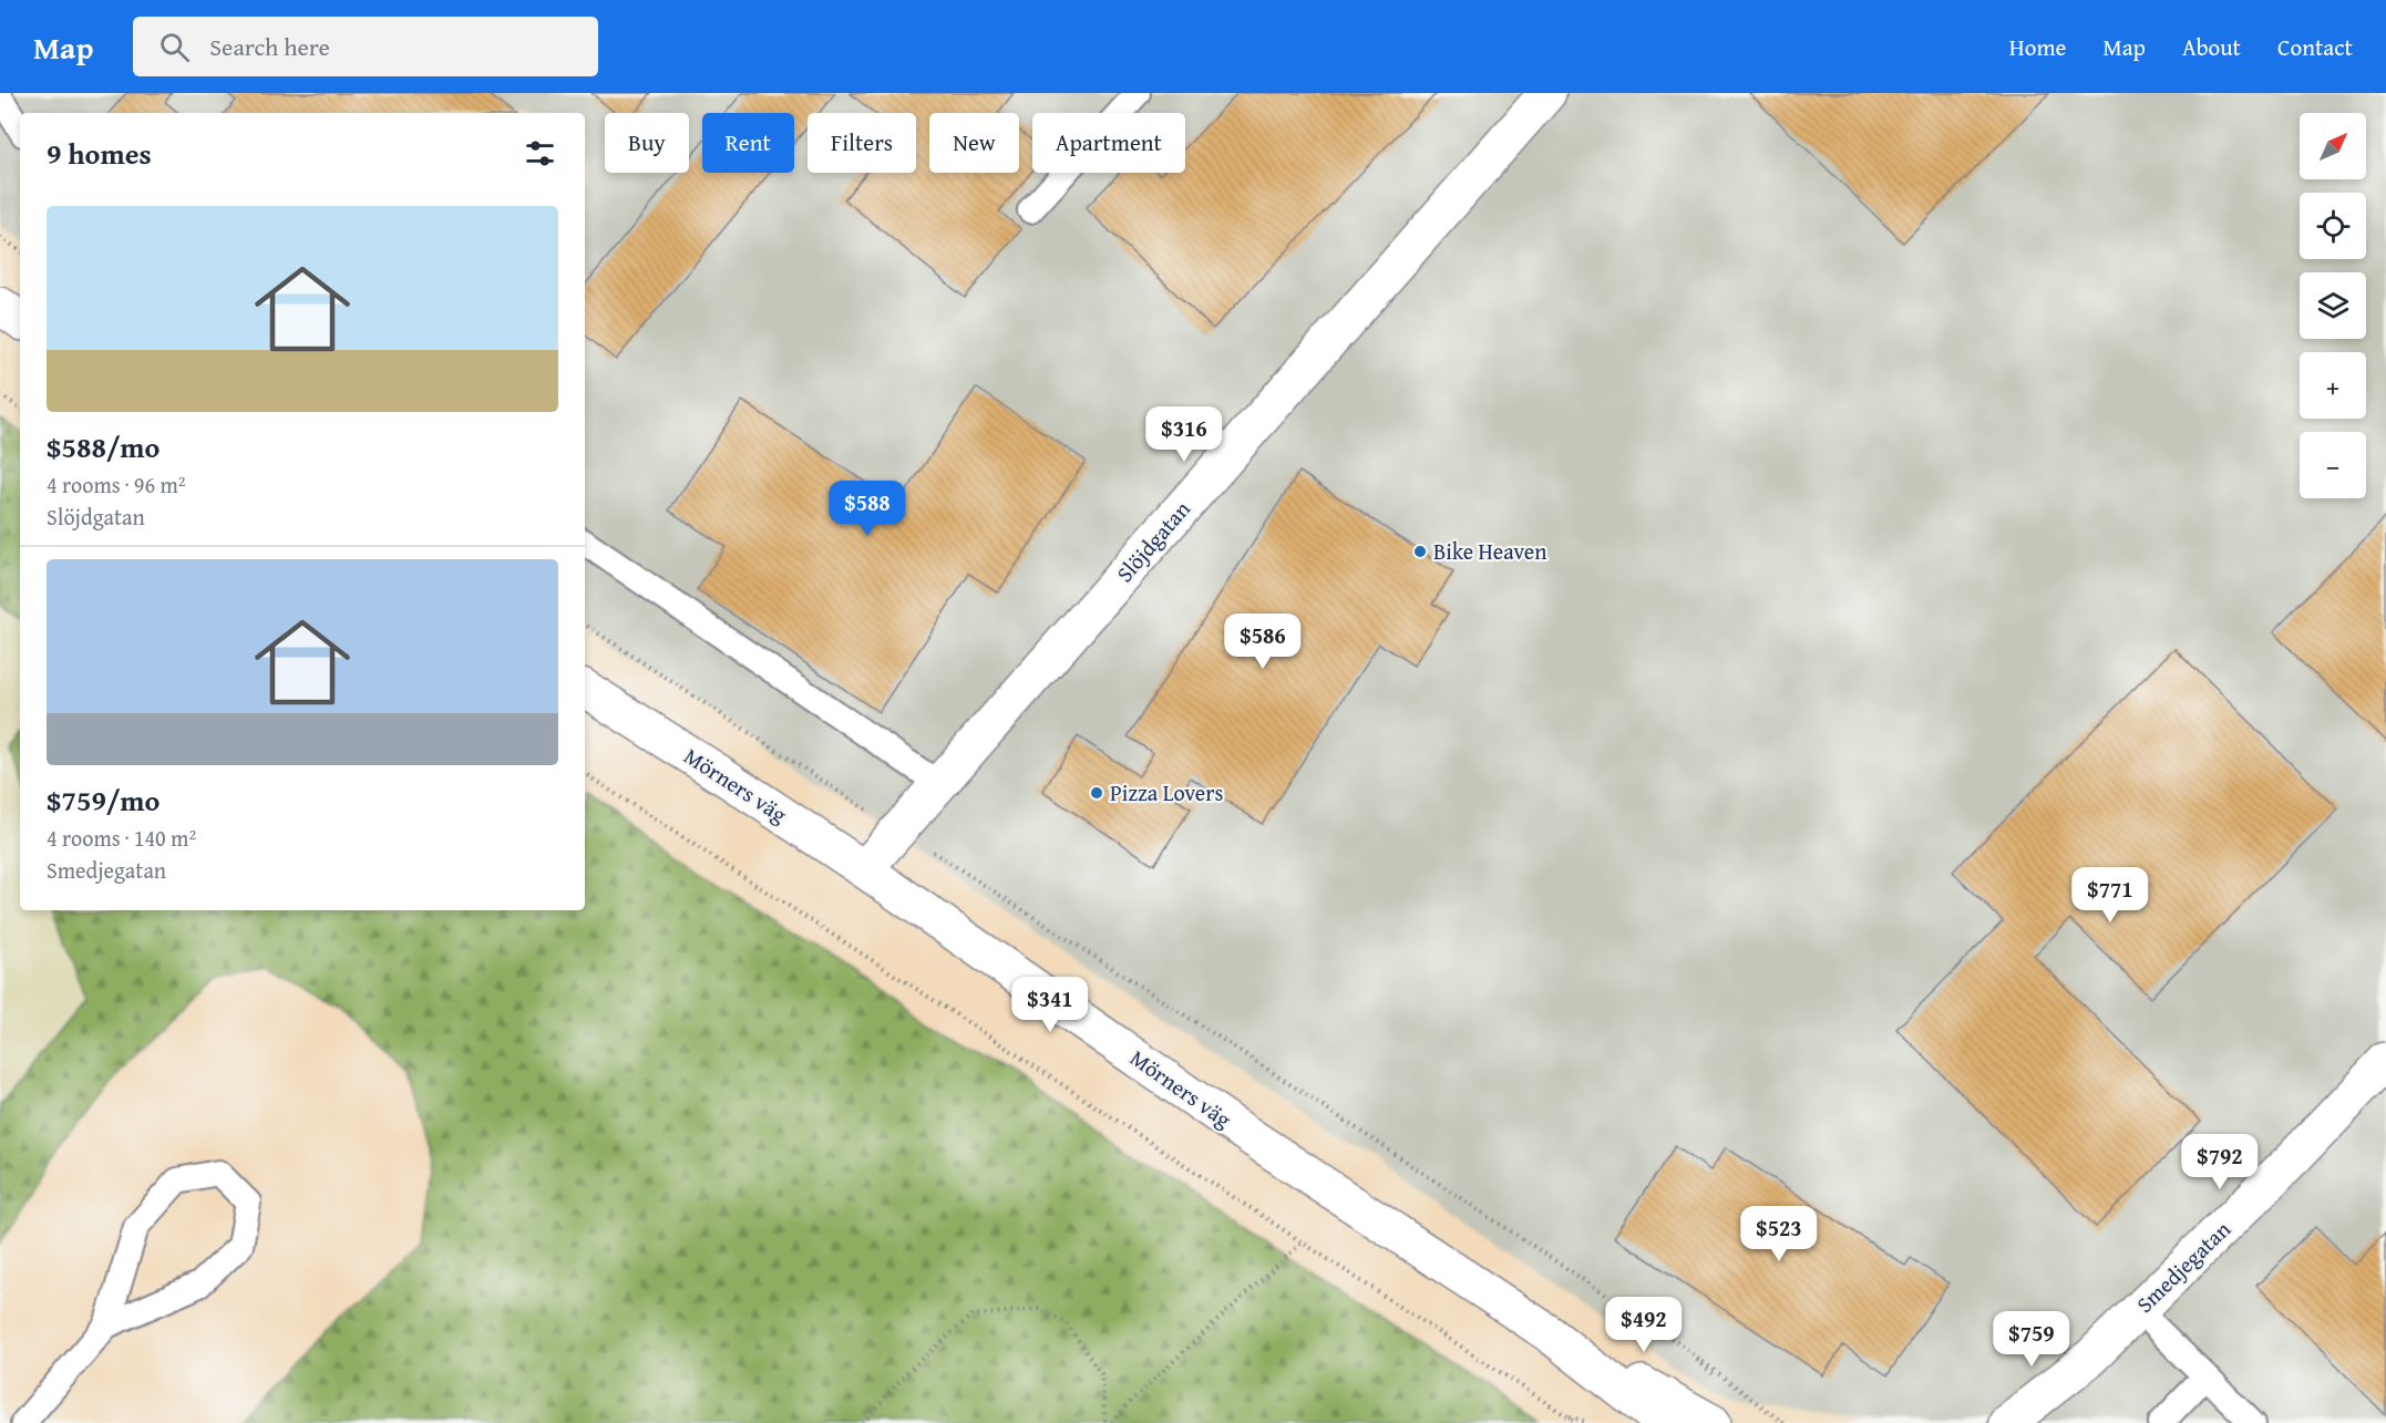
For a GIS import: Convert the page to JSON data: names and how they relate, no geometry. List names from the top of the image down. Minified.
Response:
{"streets":{"street":["Slöjdgatan","Mörners väg","Smedjegatan"]},"crossings":[["Slöjdgatan","Mörners väg"]],"places":["Bike Heaven","Pizza Lovers"],"north":"top right","page":{"header":"Map","search":"Search here","nav":["Home","Map","About","Contact"],"map_buttons":["+","−"],"chip":["Buy","Rent","Filters","New","Apartment"],"heading":"9 homes","list":[{"name":"$588/mo","note":"4 rooms · 96 m² · Slöjdgatan"},{"name":"$759/mo","note":"4 rooms · 140 m² · Smedjegatan"}],"price":["$316","$588","$586","$771","$341","$792","$523","$492","$759"]}}
